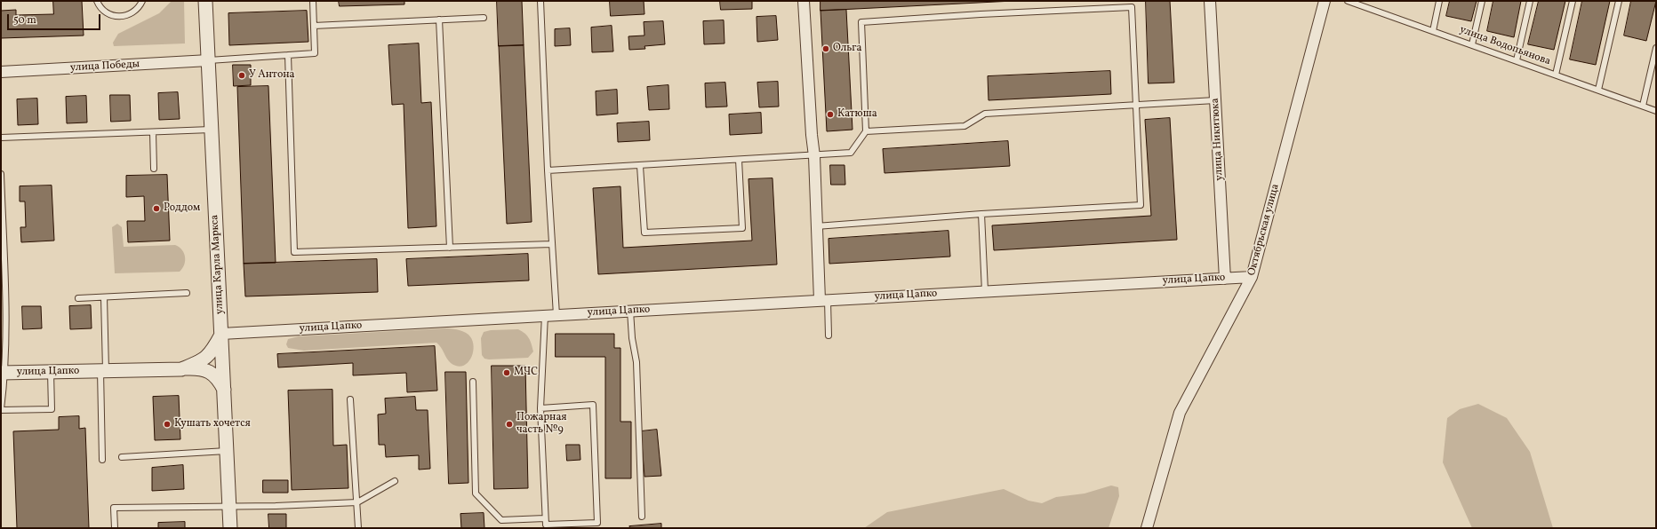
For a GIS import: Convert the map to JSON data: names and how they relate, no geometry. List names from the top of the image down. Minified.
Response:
{"streets":{"street":["улица Победы","улица Никитюка","Октябрьская улица","улица Карла Маркса","улица Цапко"],"lane":["улица Водопьянова"]},"crossings":[["улица Победы","улица Карла Маркса"],["улица Никитюка","улица Цапко"],["Октябрьская улица","улица Цапко"],["улица Карла Маркса","улица Цапко"]],"places":["Ольга","У Антона","Катюша","Роддом","МЧС","Кушать хочется","Пожарная часть №9"],"scale_bar":"50 m"}
